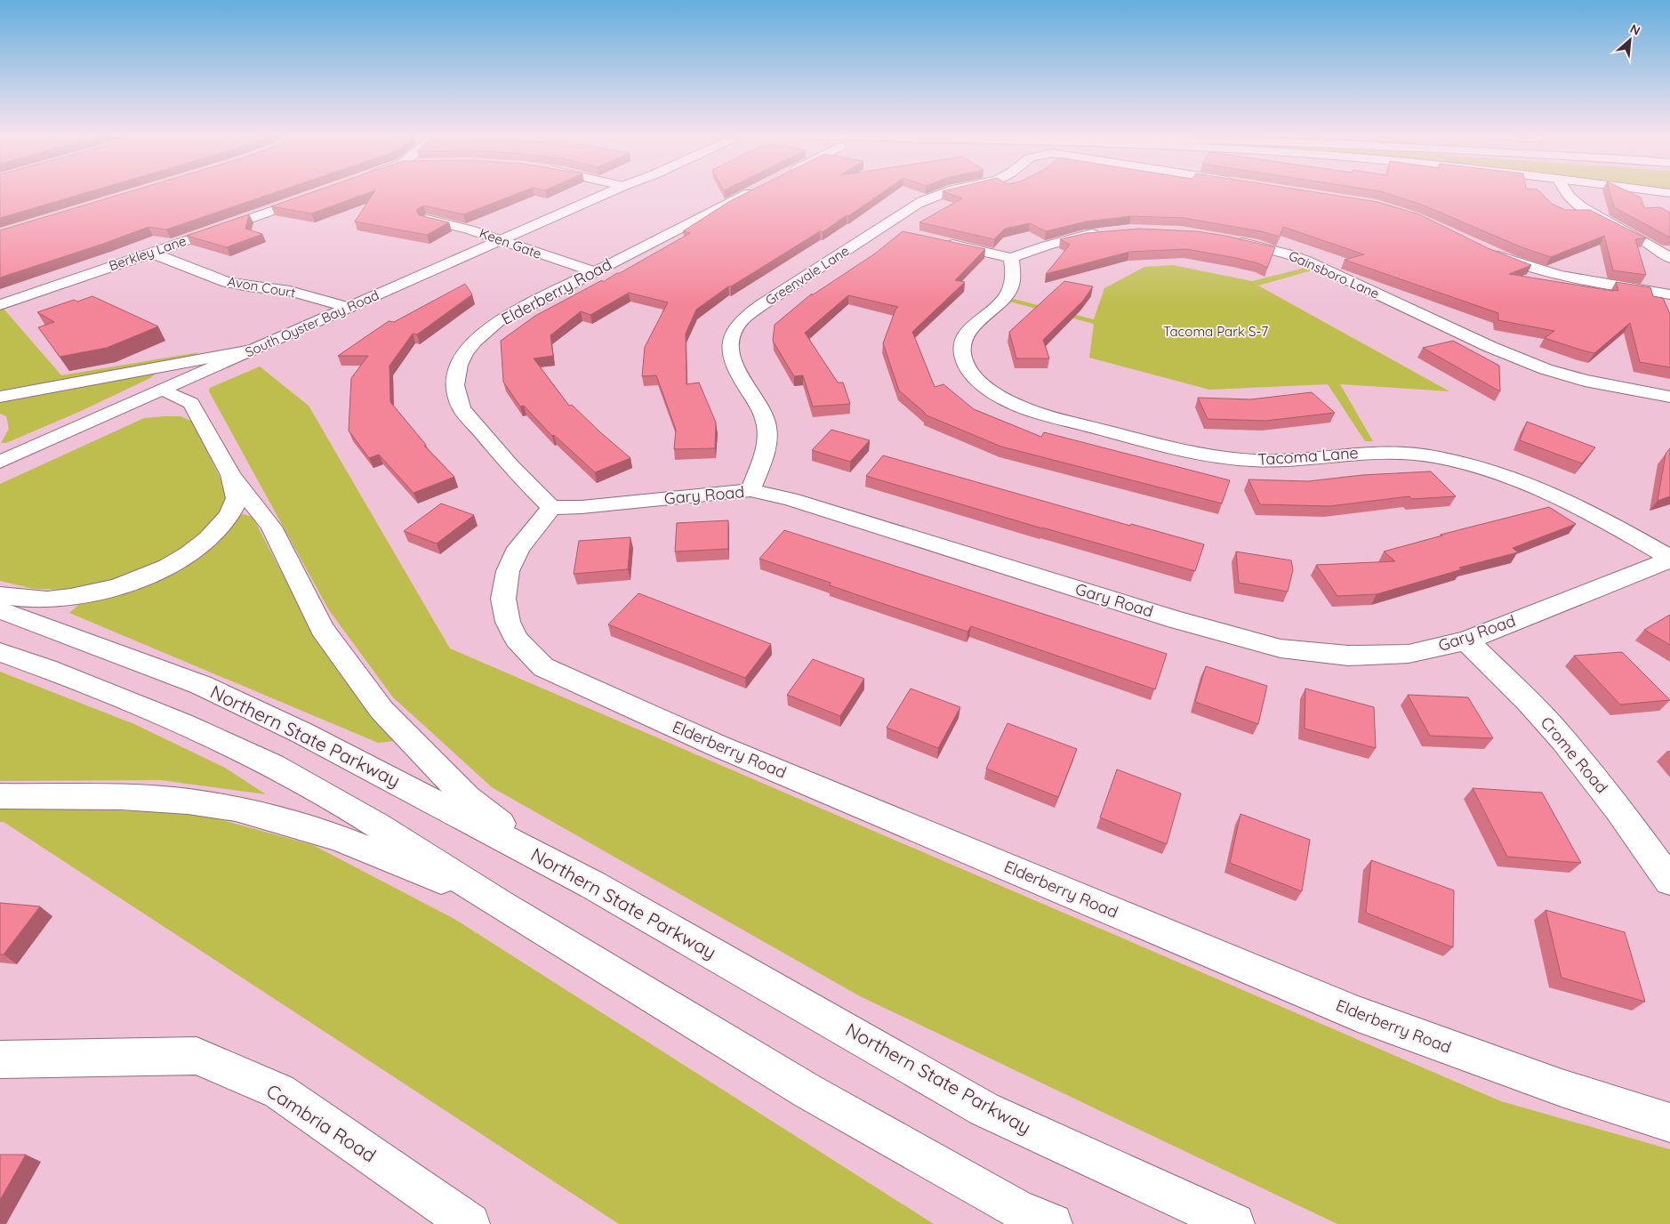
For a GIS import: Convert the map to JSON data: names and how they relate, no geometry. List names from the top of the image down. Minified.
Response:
{"streets":{"main road":["Keen Gate","Berkley Lane","Gainsboro Lane","Greenvale Lane","Avon Court","Elderberry Road","South Oyster Bay Road","Tacoma Lane","Gary Road","Northern State Parkway","Crome Road","Cambria Road"]},"crossings":[["Keen Gate","Elderberry Road"],["Keen Gate","South Oyster Bay Road"],["Berkley Lane","Avon Court"],["Greenvale Lane","Gary Road"],["Avon Court","South Oyster Bay Road"],["Elderberry Road","Gary Road"],["Tacoma Lane","Gary Road"],["Gary Road","Crome Road"]],"parks":["Tacoma Park S-7"],"north":"top right"}
